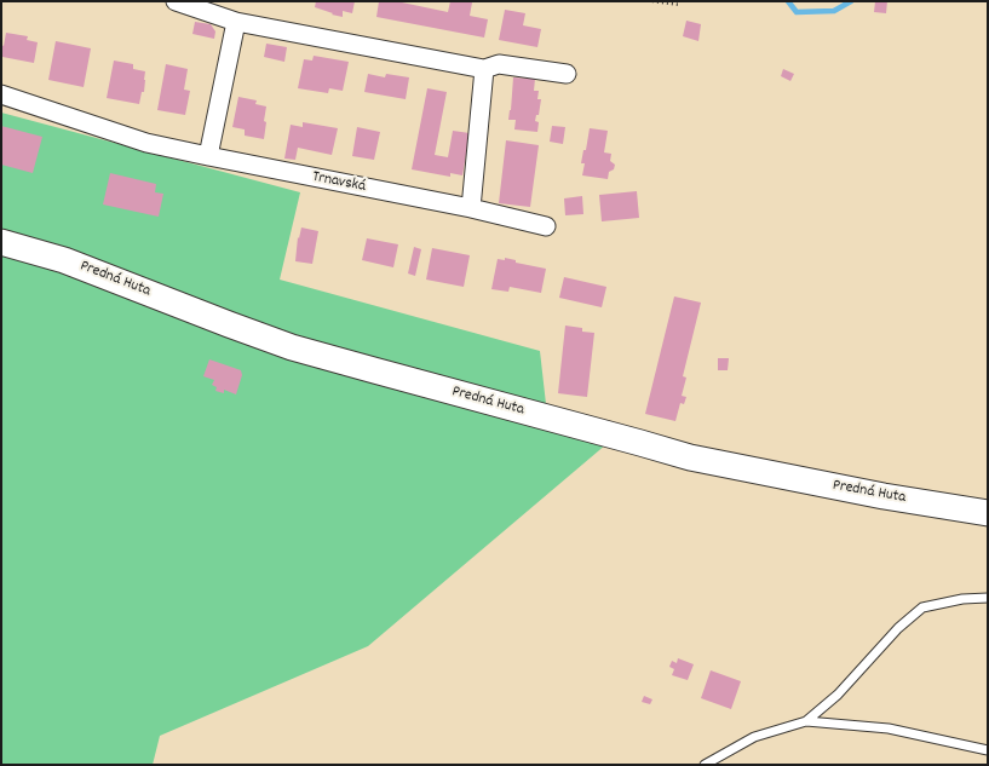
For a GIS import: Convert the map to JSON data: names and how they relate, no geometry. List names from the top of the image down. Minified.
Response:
{"streets":{"main road":["Predná Huta"],"street":["Trnavská"]}}
